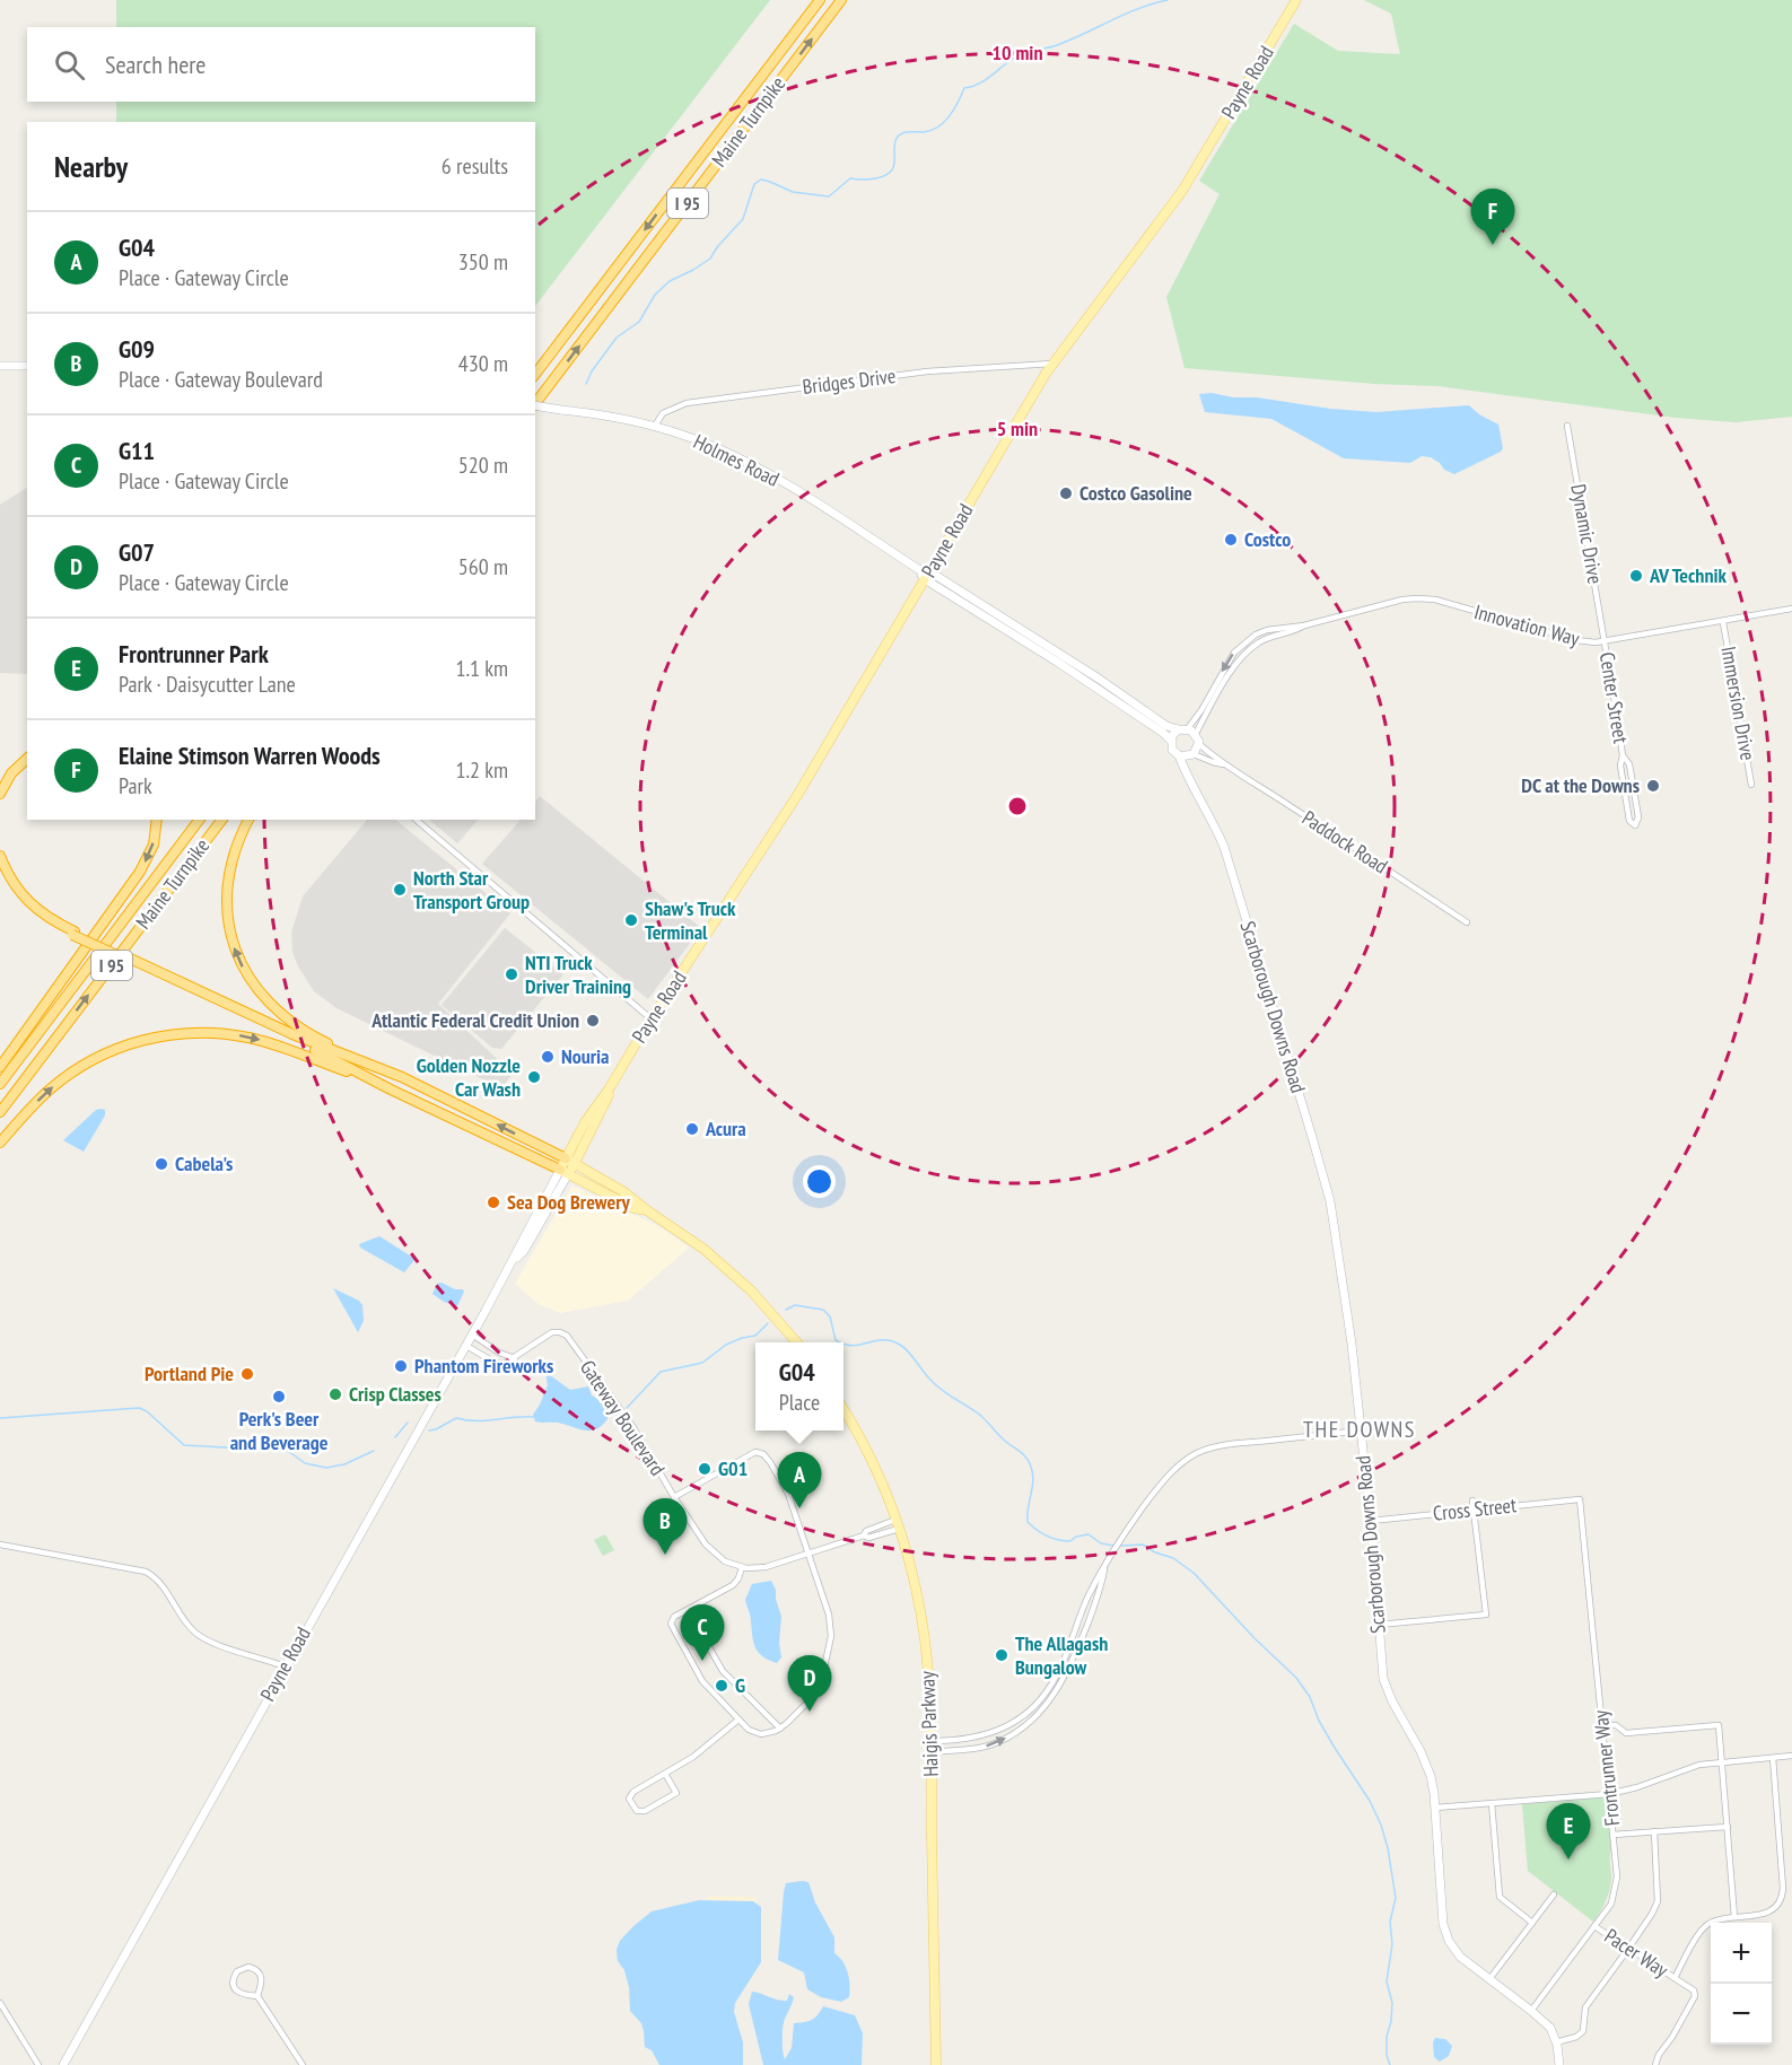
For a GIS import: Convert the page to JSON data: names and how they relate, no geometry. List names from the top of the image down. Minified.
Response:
{"streets":{"highway":["Maine Turnpike","I 95"],"main road":["Payne Road","Haigis Parkway"],"street":["Bridges Drive","Holmes Road","Dynamic Drive","Innovation Way","Center Street","Immersion Drive","Paddock Road","Scarborough Downs Road","Gateway Boulevard","Cross Street","Frontrunner Way","Pacer Way"]},"crossings":[["Payne Road","Bridges Drive"],["Payne Road","Holmes Road"],["Bridges Drive","Holmes Road"],["Dynamic Drive","Innovation Way"],["Dynamic Drive","Center Street"],["Innovation Way","Center Street"],["Innovation Way","Immersion Drive"],["Innovation Way","Paddock Road"],["Innovation Way","Scarborough Downs Road"],["Paddock Road","Scarborough Downs Road"],["Scarborough Downs Road","Cross Street"],["Scarborough Downs Road","Frontrunner Way"],["Cross Street","Frontrunner Way"],["Frontrunner Way","Pacer Way"]],"districts":["THE DOWNS"],"places":["Costco Gasoline","Costco","AV Technik","DC at the Downs","North Star Transport Group","Shaw's Truck Terminal","NTI Truck Driver Training","Atlantic Federal Credit Union","Nouria","Golden Nozzle Car Wash","Acura","Cabela's","Sea Dog Brewery","Phantom Fireworks","Portland Pie","Crisp Classes","Perk's Beer and Beverage","G01","The Allagash Bungalow","G"],"page":{"search":"Search here","heading":["Nearby","6 results"],"pins":["F","A","B","C","D","E"],"list":[{"mark":"A","name":"G04","note":"Place · Gateway Circle","value":"350 m"},{"mark":"B","name":"G09","note":"Place · Gateway Boulevard","value":"430 m"},{"mark":"C","name":"G11","note":"Place · Gateway Circle","value":"520 m"},{"mark":"D","name":"G07","note":"Place · Gateway Circle","value":"560 m"},{"mark":"E","name":"Frontrunner Park","note":"Park · Daisycutter Lane","value":"1.1 km"},{"mark":"F","name":"Elaine Stimson Warren Woods","note":"Park","value":"1.2 km"}],"popup":["G04","Place"],"map_buttons":["+","−"]},"rings":["10 min","5 min"]}
